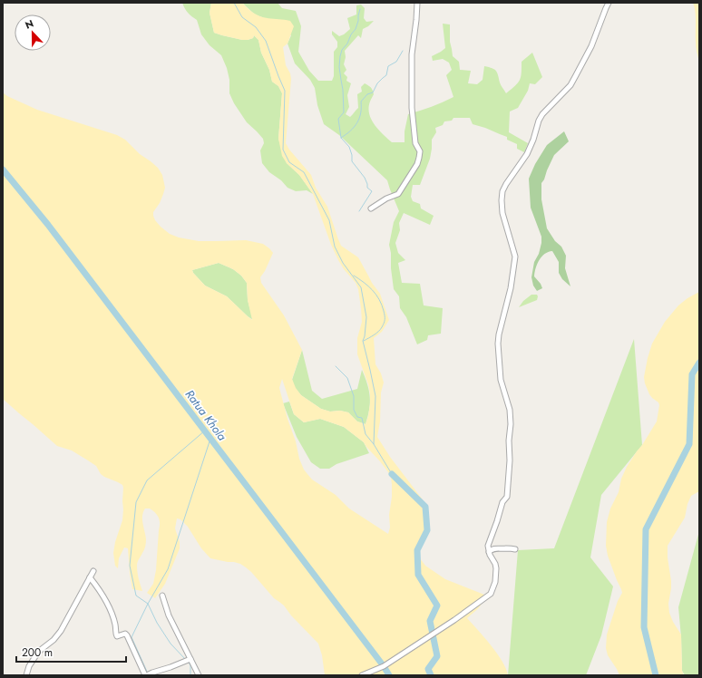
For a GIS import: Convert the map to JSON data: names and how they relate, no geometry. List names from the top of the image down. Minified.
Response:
{"water":["Ratua Khola"],"scale_bar":"200 m","north":"top"}
